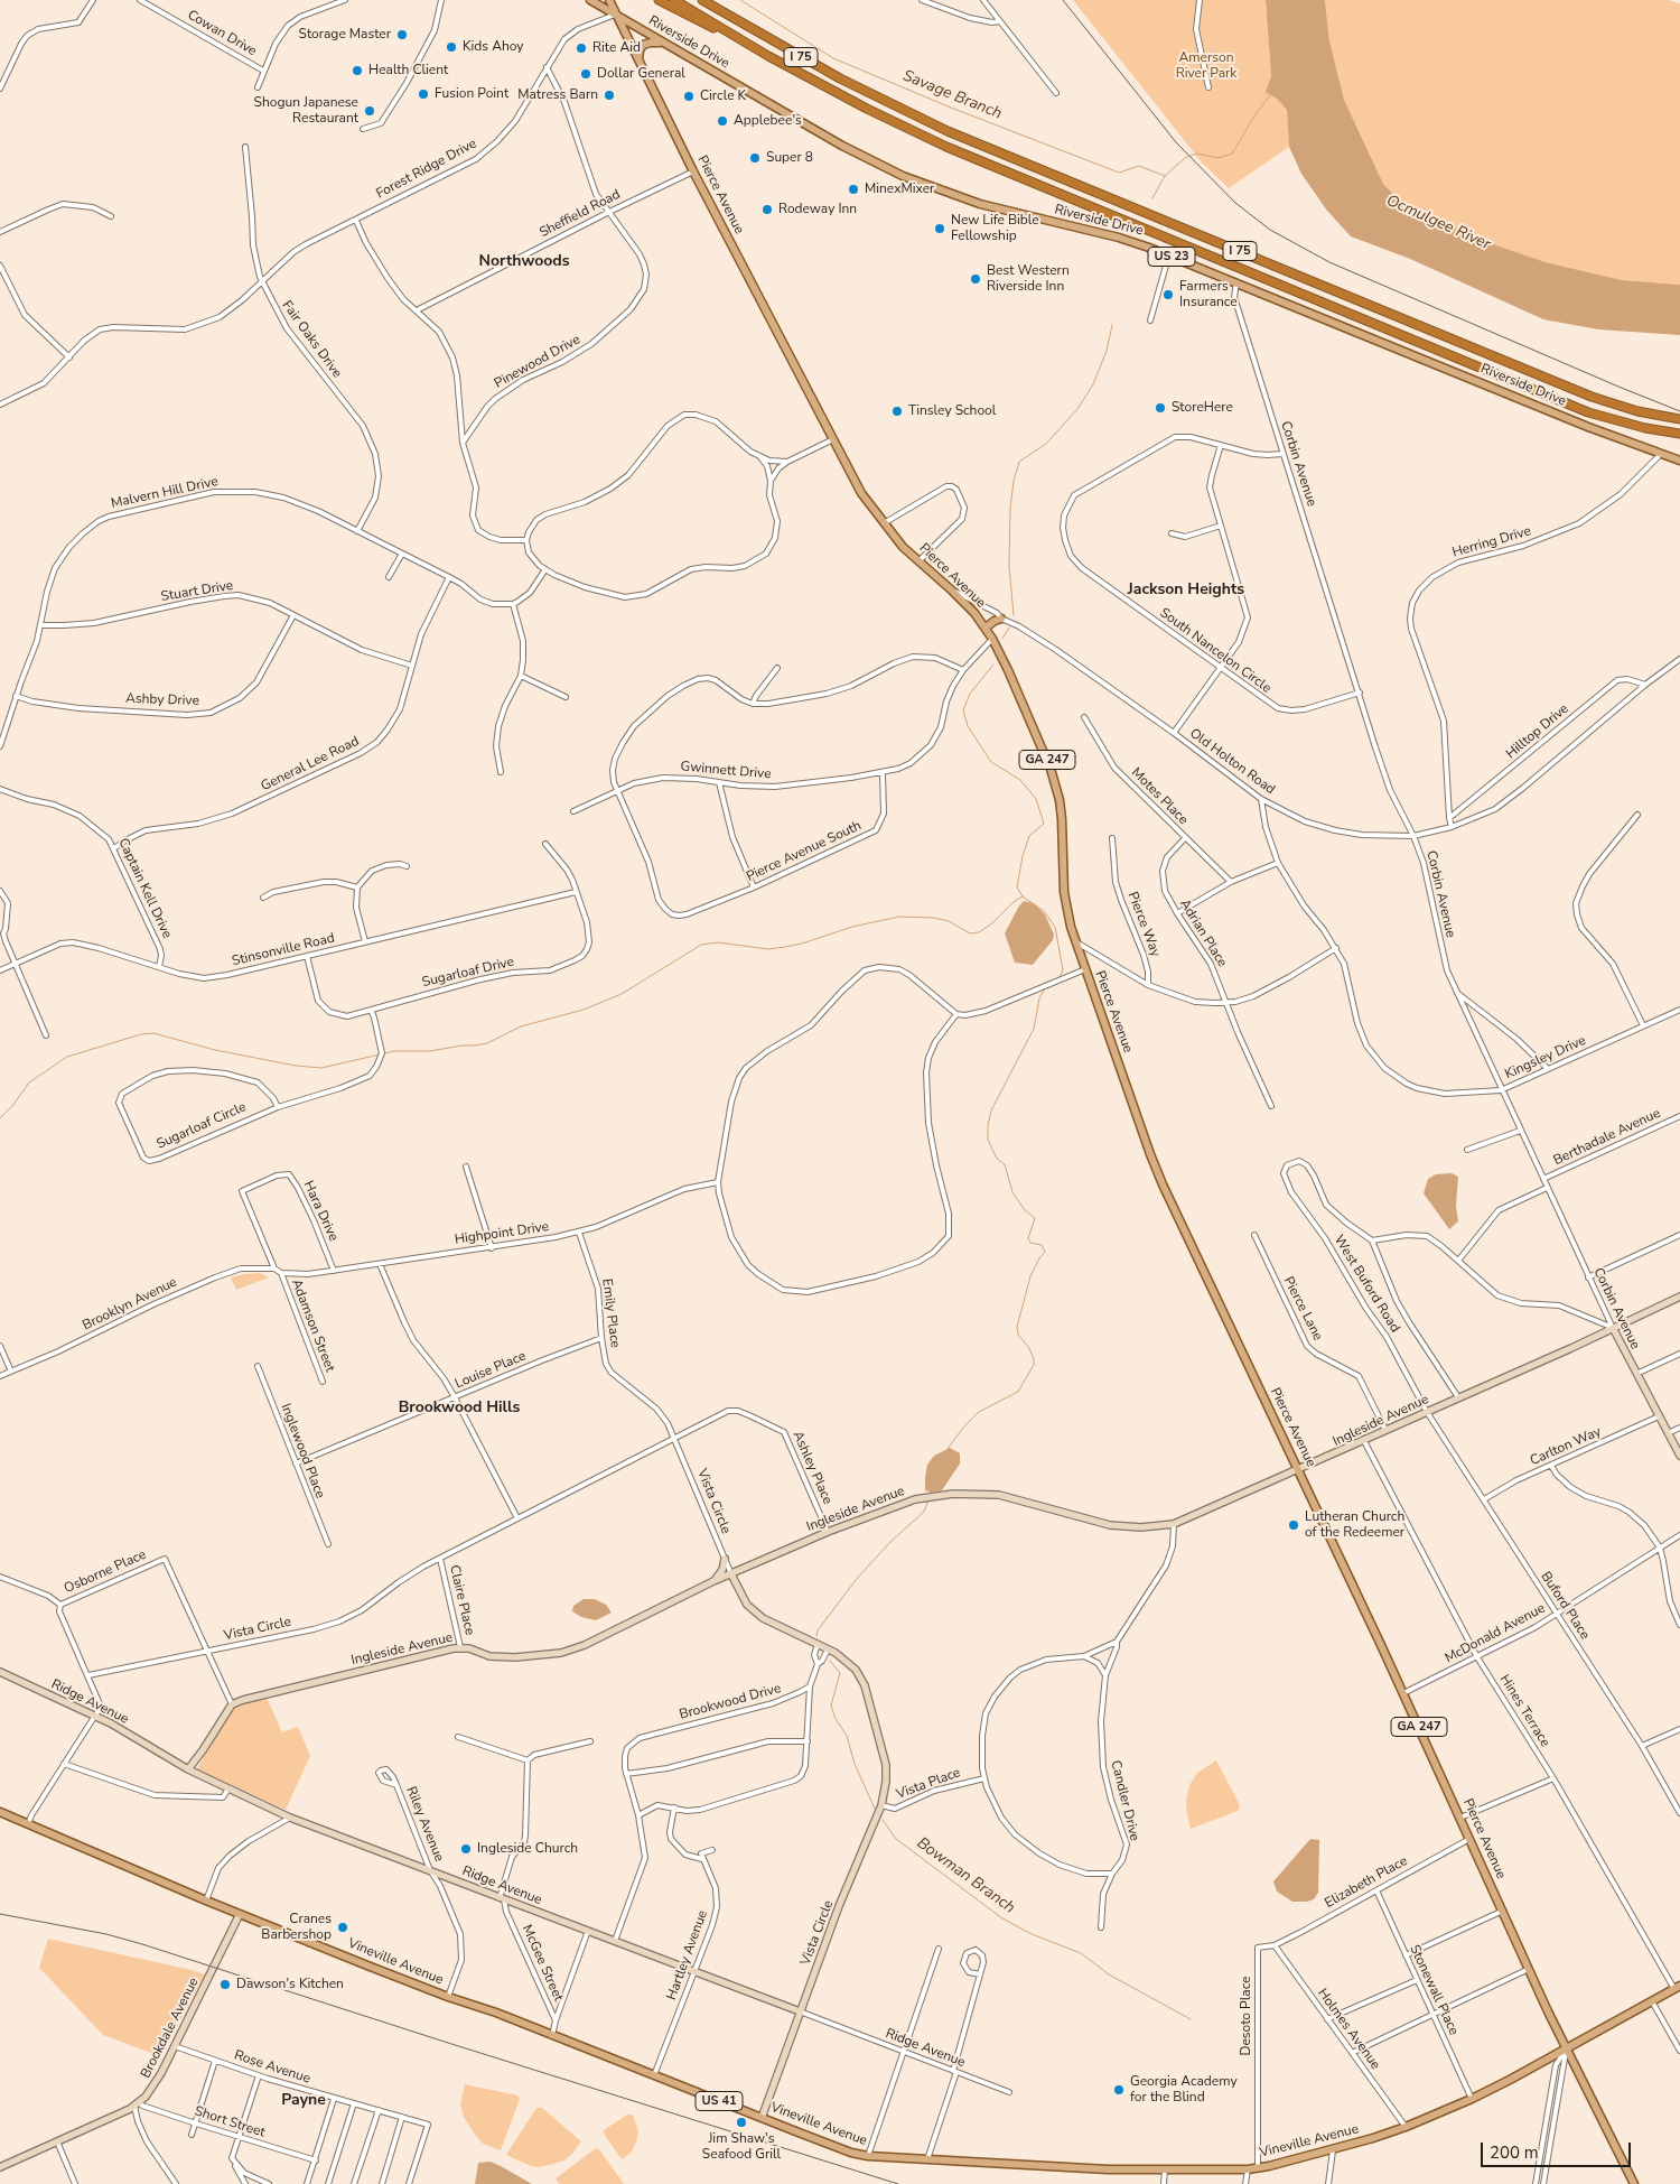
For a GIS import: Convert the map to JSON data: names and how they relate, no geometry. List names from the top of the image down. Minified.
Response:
{"streets":{"highway":["I 75"],"main road":["Riverside Drive","Pierce Avenue","US 23","GA 247","Vineville Avenue","US 41"],"street":["Cowan Drive","Forest Ridge Drive","Sheffield Road","Fair Oaks Drive","Pinewood Drive","Corbin Avenue","Malvern Hill Drive","Herring Drive","Stuart Drive","South Nancelon Circle","Ashby Drive","Hilltop Drive","Old Holton Road","General Lee Road","Gwinnett Drive","Motes Place","Pierce Avenue South","Captain Kell Drive","Pierce Way","Adrian Place","Stinsonville Road","Sugarloaf Drive","Kingsley Drive","Sugarloaf Circle","Berthadale Avenue","Hara Drive","Highpoint Drive","West Buford Road","Brooklyn Avenue","Pierce Lane","Emily Place","Adamson Street","Louise Place","Ingleside Avenue","Carlton Way","Inglewood Place","Ashley Place","Vista Circle","Osborne Place","Claire Place","Buford Place","McDonald Avenue","Ridge Avenue","Brookwood Drive","Hines Terrace","Vista Place","Candler Drive","Riley Avenue","Elizabeth Place","Hartley Avenue","McGee Street","Stonewall Place","Desoto Place","Brookdale Avenue","Holmes Avenue","Rose Avenue","Short Street"]},"crossings":[["Riverside Drive","Forest Ridge Drive"],["Riverside Drive","Pierce Avenue"],["Riverside Drive","Corbin Avenue"],["Riverside Drive","Herring Drive"],["Forest Ridge Drive","Pierce Avenue"],["Forest Ridge Drive","Fair Oaks Drive"],["Forest Ridge Drive","Pinewood Drive"],["Pierce Avenue","Sheffield Road"],["Pierce Avenue","Old Holton Road"],["Pierce Avenue","Ingleside Avenue"],["Pierce Avenue","McDonald Avenue"],["Pierce Avenue","Elizabeth Place"],["Pierce Avenue","Vineville Avenue"],["Sheffield Road","Pinewood Drive"],["Fair Oaks Drive","Malvern Hill Drive"],["Corbin Avenue","South Nancelon Circle"],["Corbin Avenue","Old Holton Road"],["Corbin Avenue","Kingsley Drive"],["Corbin Avenue","Berthadale Avenue"],["Corbin Avenue","Ingleside Avenue"],["Corbin Avenue","Carlton Way"],["Malvern Hill Drive","Stuart Drive"],["Malvern Hill Drive","Ashby Drive"],["Malvern Hill Drive","General Lee Road"],["Herring Drive","Hilltop Drive"],["Herring Drive","Old Holton Road"],["Stuart Drive","Ashby Drive"],["Stuart Drive","General Lee Road"],["Hilltop Drive","Old Holton Road"],["Old Holton Road","Kingsley Drive"],["General Lee Road","Captain Kell Drive"],["Gwinnett Drive","Pierce Avenue South"],["Motes Place","Adrian Place"],["Captain Kell Drive","Stinsonville Road"],["Stinsonville Road","Sugarloaf Drive"],["Sugarloaf Drive","Sugarloaf Circle"],["Hara Drive","Highpoint Drive"],["Hara Drive","Adamson Street"],["Highpoint Drive","Emily Place"],["Highpoint Drive","Adamson Street"],["West Buford Road","Ingleside Avenue"],["West Buford Road","Buford Place"],["Brooklyn Avenue","Adamson Street"],["Pierce Lane","Ingleside Avenue"],["Emily Place","Louise Place"],["Emily Place","Ashley Place"],["Emily Place","Vista Circle"],["Louise Place","Inglewood Place"],["Ingleside Avenue","Ashley Place"],["Ingleside Avenue","Vista Circle"],["Ingleside Avenue","Osborne Place"],["Ingleside Avenue","Claire Place"],["Ingleside Avenue","Buford Place"],["Ingleside Avenue","Hines Terrace"],["Ingleside Avenue","Candler Drive"],["Carlton Way","Buford Place"],["Ashley Place","Vista Circle"],["Vista Circle","Osborne Place"],["Vista Circle","Claire Place"],["Vista Circle","Ridge Avenue"],["Vista Circle","Vista Place"],["Vista Circle","Vineville Avenue"],["Buford Place","McDonald Avenue"],["McDonald Avenue","Hines Terrace"],["Ridge Avenue","Riley Avenue"],["Ridge Avenue","Hartley Avenue"],["Ridge Avenue","McGee Street"],["Hines Terrace","Vineville Avenue"],["Riley Avenue","Vineville Avenue"],["Elizabeth Place","Stonewall Place"],["Elizabeth Place","Desoto Place"],["Elizabeth Place","Holmes Avenue"],["Hartley Avenue","Vineville Avenue"],["Vineville Avenue","McGee Street"],["Vineville Avenue","Stonewall Place"],["Vineville Avenue","Desoto Place"],["Vineville Avenue","Brookdale Avenue"],["Vineville Avenue","Holmes Avenue"],["Desoto Place","Holmes Avenue"],["Brookdale Avenue","Rose Avenue"],["Brookdale Avenue","Short Street"]],"districts":["Northwoods","Jackson Heights","Brookwood Hills","Payne"],"water":["Savage Branch","Ocmulgee River","Bowman Branch"],"parks":["Amerson River Park"],"places":["Storage Master","Kids Ahoy","Rite Aid","Health Client","Dollar General","Fusion Point","Matress Barn","Circle K","Shogun Japanese Restaurant","Applebee's","Super 8","MinexMixer","Rodeway Inn","New Life Bible Fellowship","Best Western Riverside Inn","Farmers Insurance","StoreHere","Tinsley School","Lutheran Church of the Redeemer","Ingleside Church","Cranes Barbershop","Dawson's Kitchen","Georgia Academy for the Blind","Jim Shaw's Seafood Grill"],"scale_bar":"200 m"}
